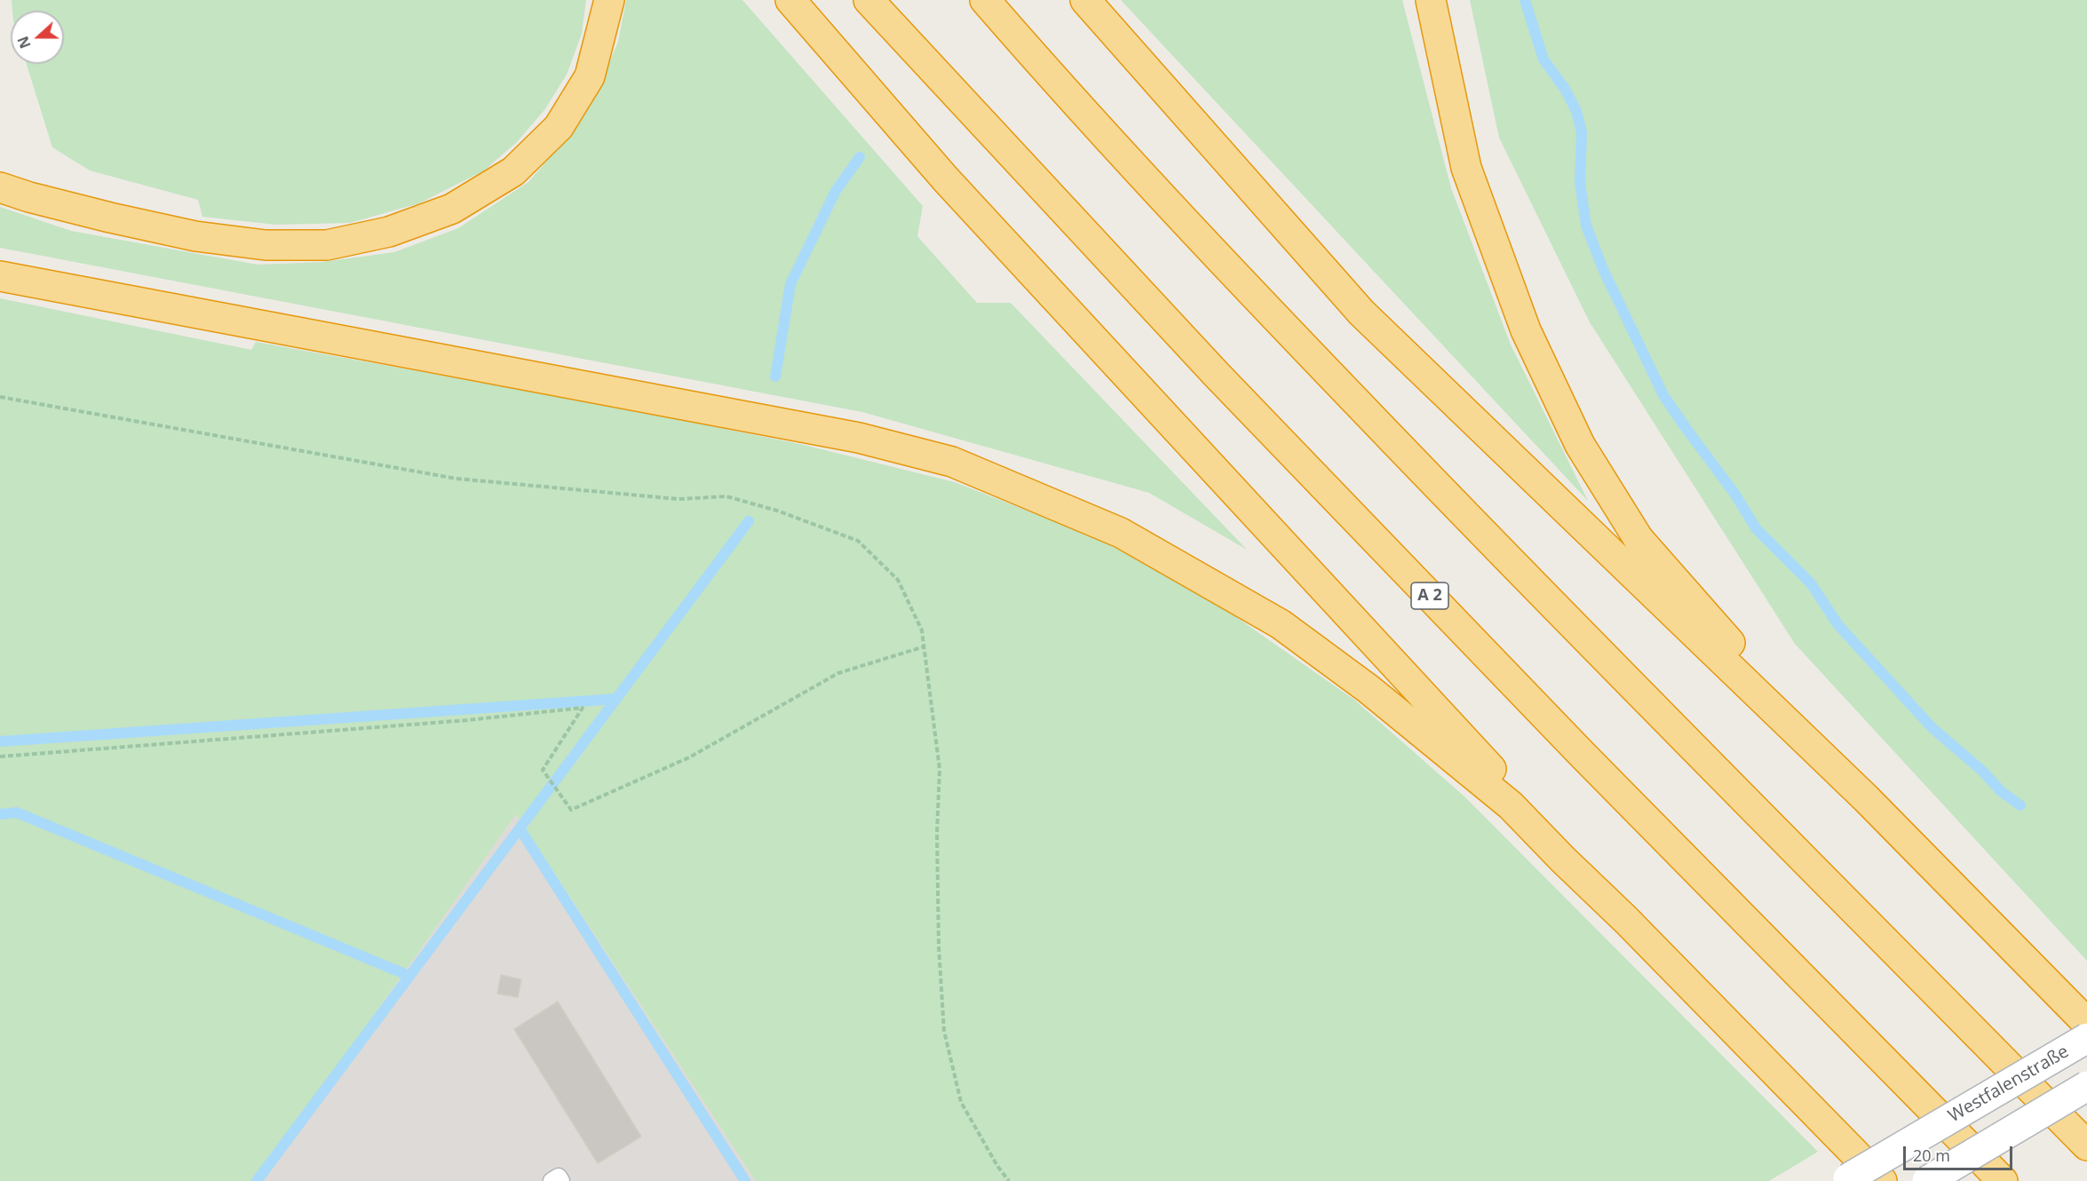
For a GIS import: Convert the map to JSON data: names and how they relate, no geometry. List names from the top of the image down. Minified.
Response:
{"streets":{"highway":["A 2"],"main road":["Westfalenstraße"]},"scale_bar":"20 m","north":"left"}
